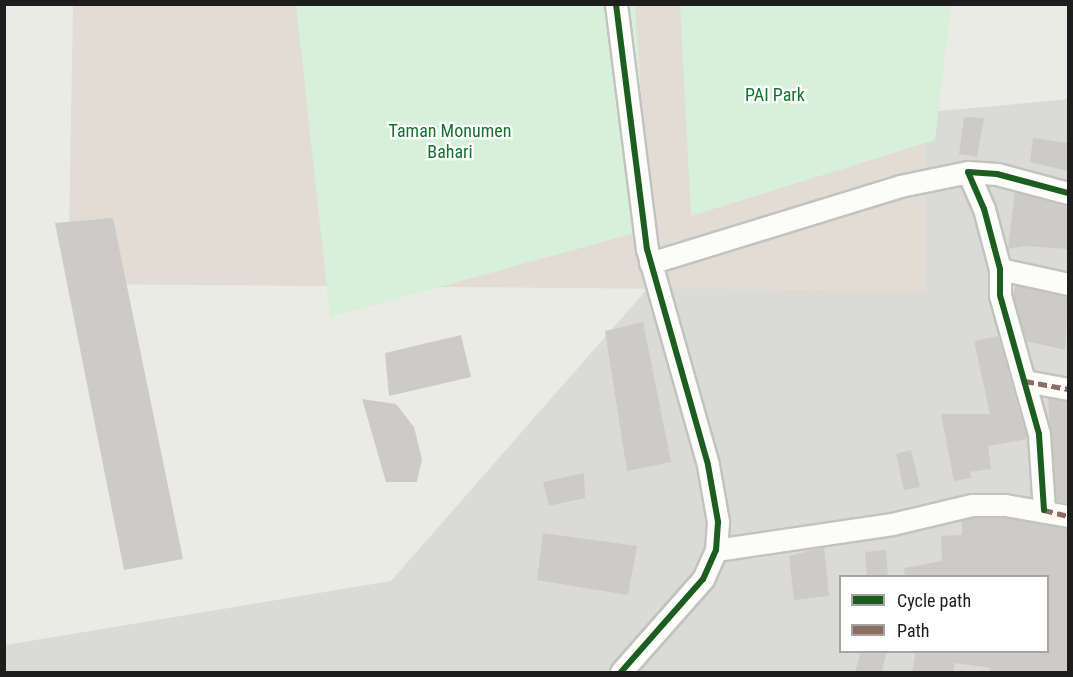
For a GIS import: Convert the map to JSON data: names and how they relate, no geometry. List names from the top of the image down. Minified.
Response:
{"parks":["PAI Park","Taman Monumen Bahari"],"legend":["Cycle path","Path"]}
